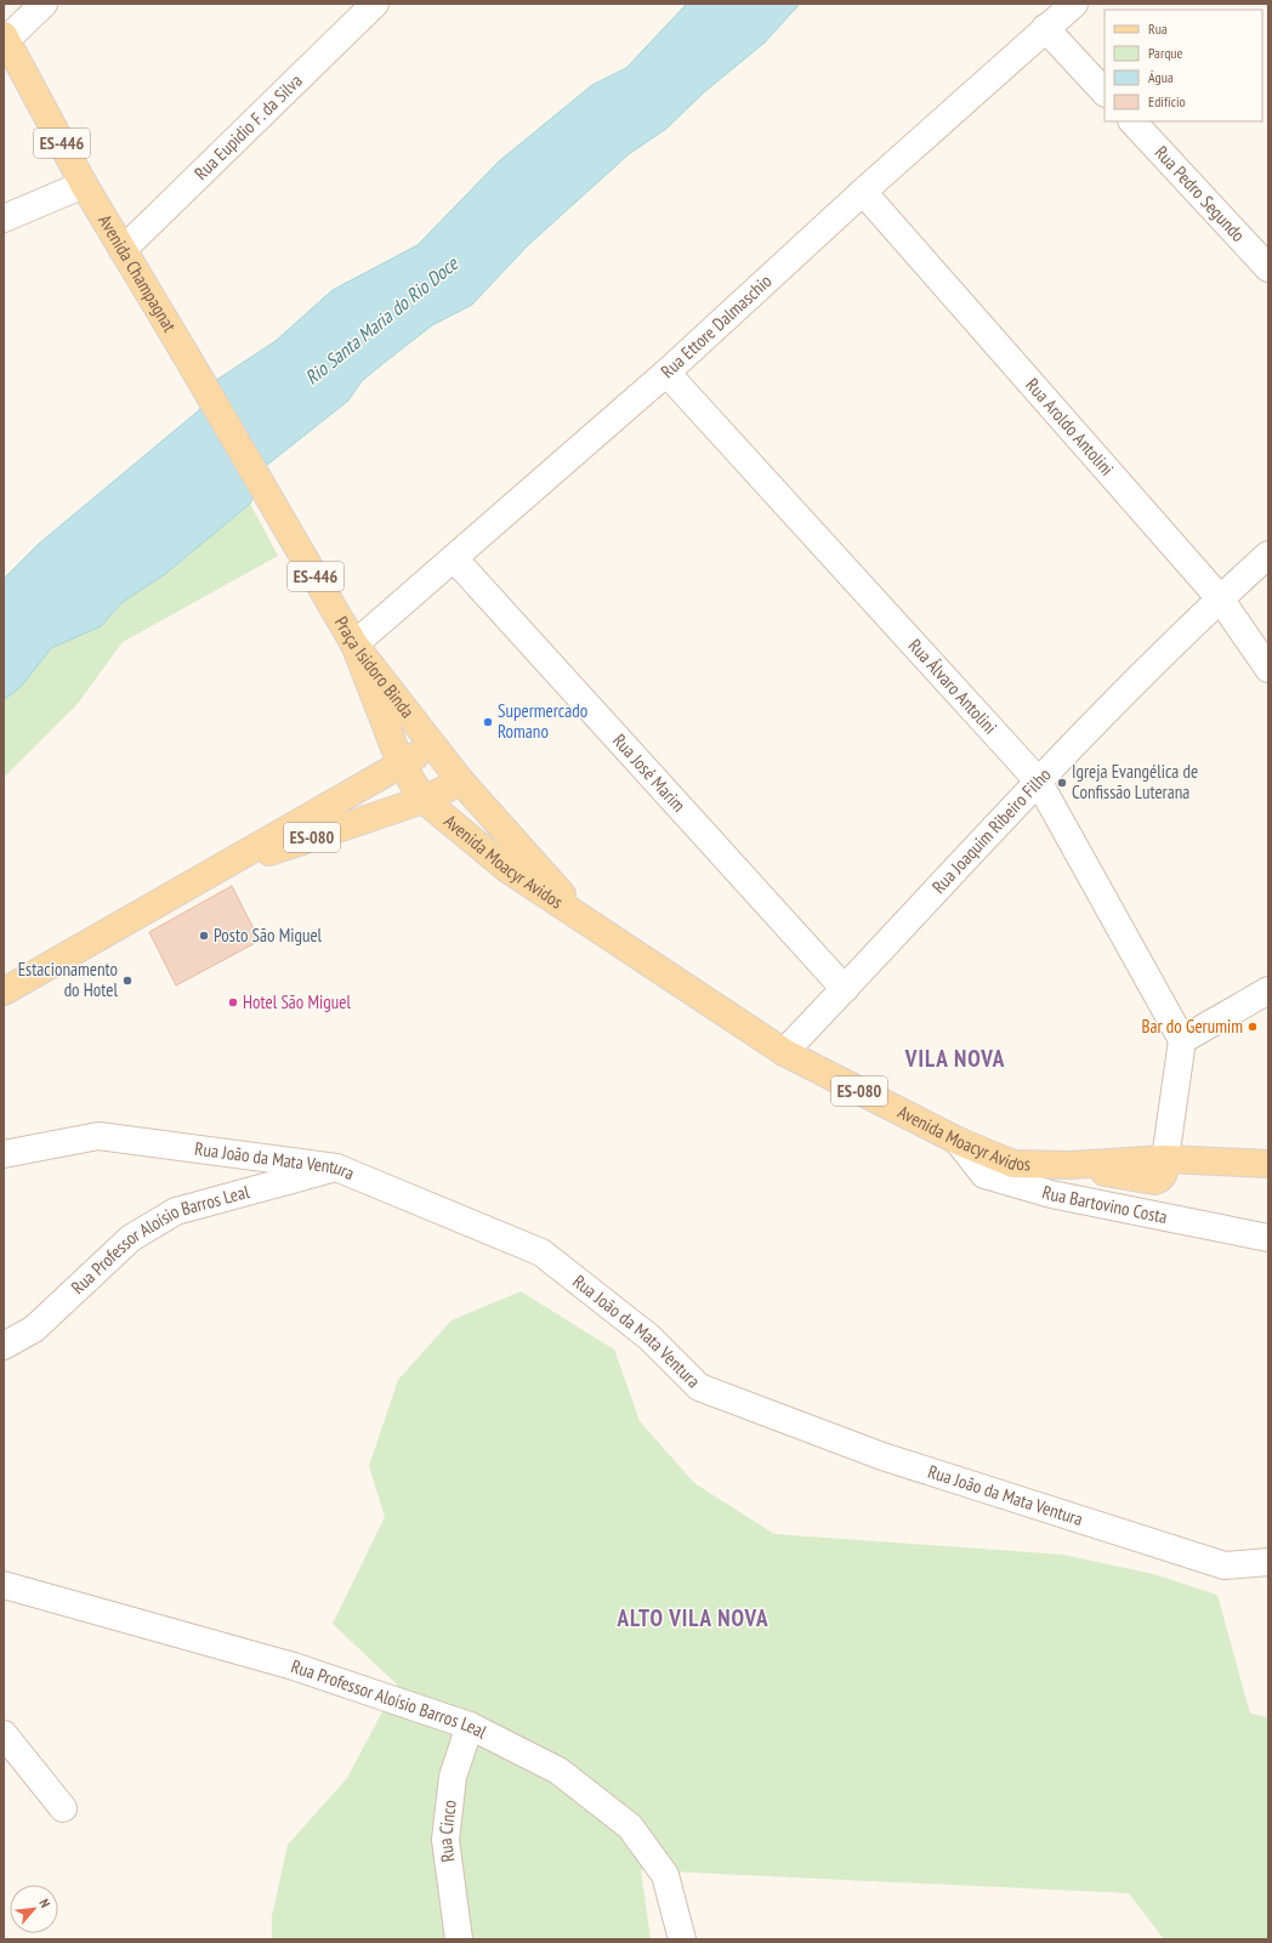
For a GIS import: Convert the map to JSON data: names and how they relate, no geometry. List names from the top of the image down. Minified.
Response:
{"streets":{"main road":["ES-446","Avenida Champagnat","Praça Isidoro Binda","ES-080","Avenida Moacyr Avidos"],"street":["Rua Eupidio F. da Silva","Rua Pedro Segundo","Rua Ettore Dalmaschio","Rua Aroldo Antolini","Rua Álvaro Antolini","Rua José Marim","Rua Joaquim Ribeiro Filho","Rua João da Mata Ventura","Rua Bartovino Costa","Rua Professor Aloísio Barros Leal","Rua Cinco"]},"crossings":[["Rua Eupidio F. da Silva","Avenida Champagnat"],["ES-446","Rua Ettore Dalmaschio"],["ES-446","Praça Isidoro Binda"],["ES-446","ES-080"],["Avenida Champagnat","Praça Isidoro Binda"],["Rua Ettore Dalmaschio","Rua Aroldo Antolini"],["Rua Ettore Dalmaschio","Praça Isidoro Binda"],["Rua Ettore Dalmaschio","Rua Álvaro Antolini"],["Rua Ettore Dalmaschio","Rua José Marim"],["Rua Aroldo Antolini","Rua Joaquim Ribeiro Filho"],["Praça Isidoro Binda","Avenida Moacyr Avidos"],["Rua Álvaro Antolini","Rua Joaquim Ribeiro Filho"],["Rua José Marim","Rua Joaquim Ribeiro Filho"],["Rua Joaquim Ribeiro Filho","Avenida Moacyr Avidos"],["ES-080","Avenida Moacyr Avidos"],["Avenida Moacyr Avidos","Rua Bartovino Costa"],["Rua João da Mata Ventura","Rua Professor Aloísio Barros Leal"],["Rua Professor Aloísio Barros Leal","Rua Cinco"]],"districts":["VILA NOVA","ALTO VILA NOVA"],"water":["Rio Santa Maria do Rio Doce"],"places":["Supermercado Romano","Igreja Evangélica de Confissão Luterana","Posto São Miguel","Estacionamento do Hotel","Hotel São Miguel","Bar do Gerumim"],"legend":["Rua","Parque","Água","Edifício"],"north":"top right"}
